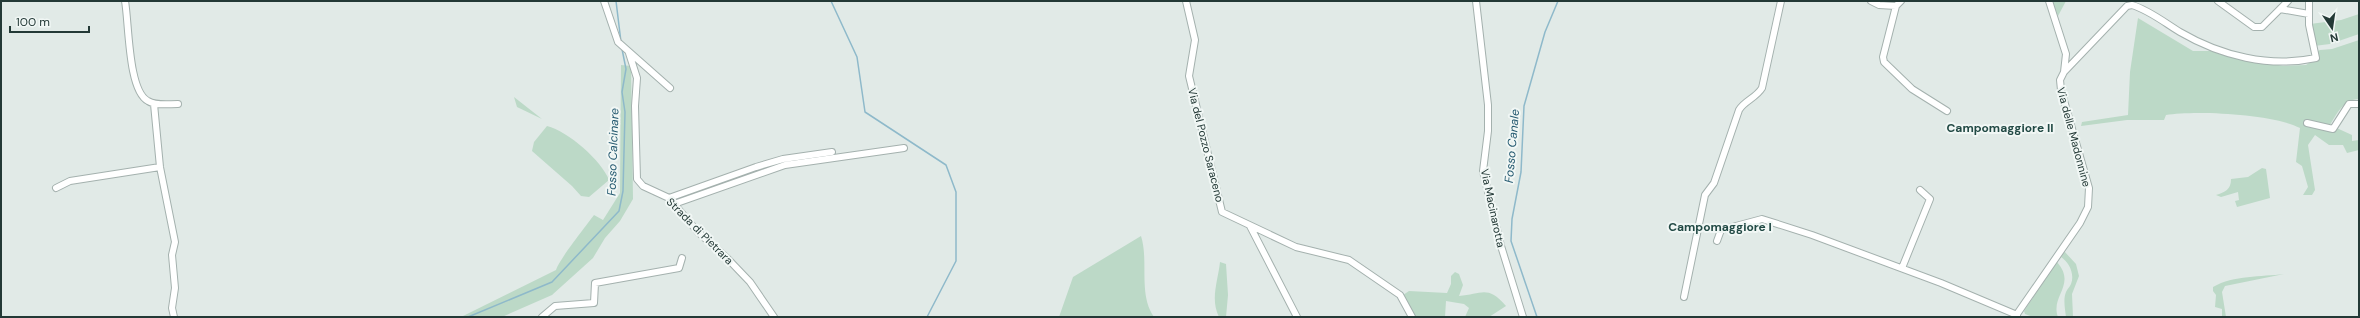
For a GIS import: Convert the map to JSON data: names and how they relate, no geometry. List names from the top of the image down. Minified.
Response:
{"streets":{"street":["Via delle Madonnine","Via del Pozzo Saraceno","Via Macinarotta","Strada di Pietrara"]},"districts":["Campomaggiore II","Campomaggiore I"],"water":["Fosso Canale","Fosso Calcinare"],"scale_bar":"100 m","north":"bottom"}
